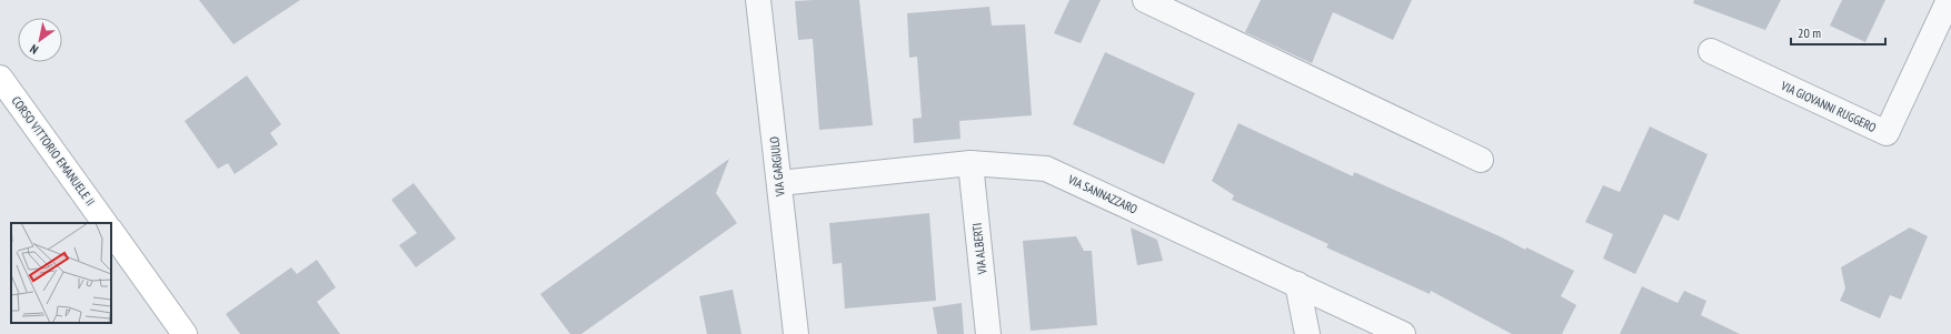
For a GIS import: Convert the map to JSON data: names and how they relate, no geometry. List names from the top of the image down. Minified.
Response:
{"streets":{"street":["VIA GIOVANNI RUGGERO","CORSO VITTORIO EMANUELE II","VIA GARGIULO","VIA SANNAZZARO","VIA ALBERTI"]},"crossings":[["VIA GARGIULO","VIA SANNAZZARO"],["VIA SANNAZZARO","VIA ALBERTI"]],"scale_bar":"20 m","north":"bottom left"}
